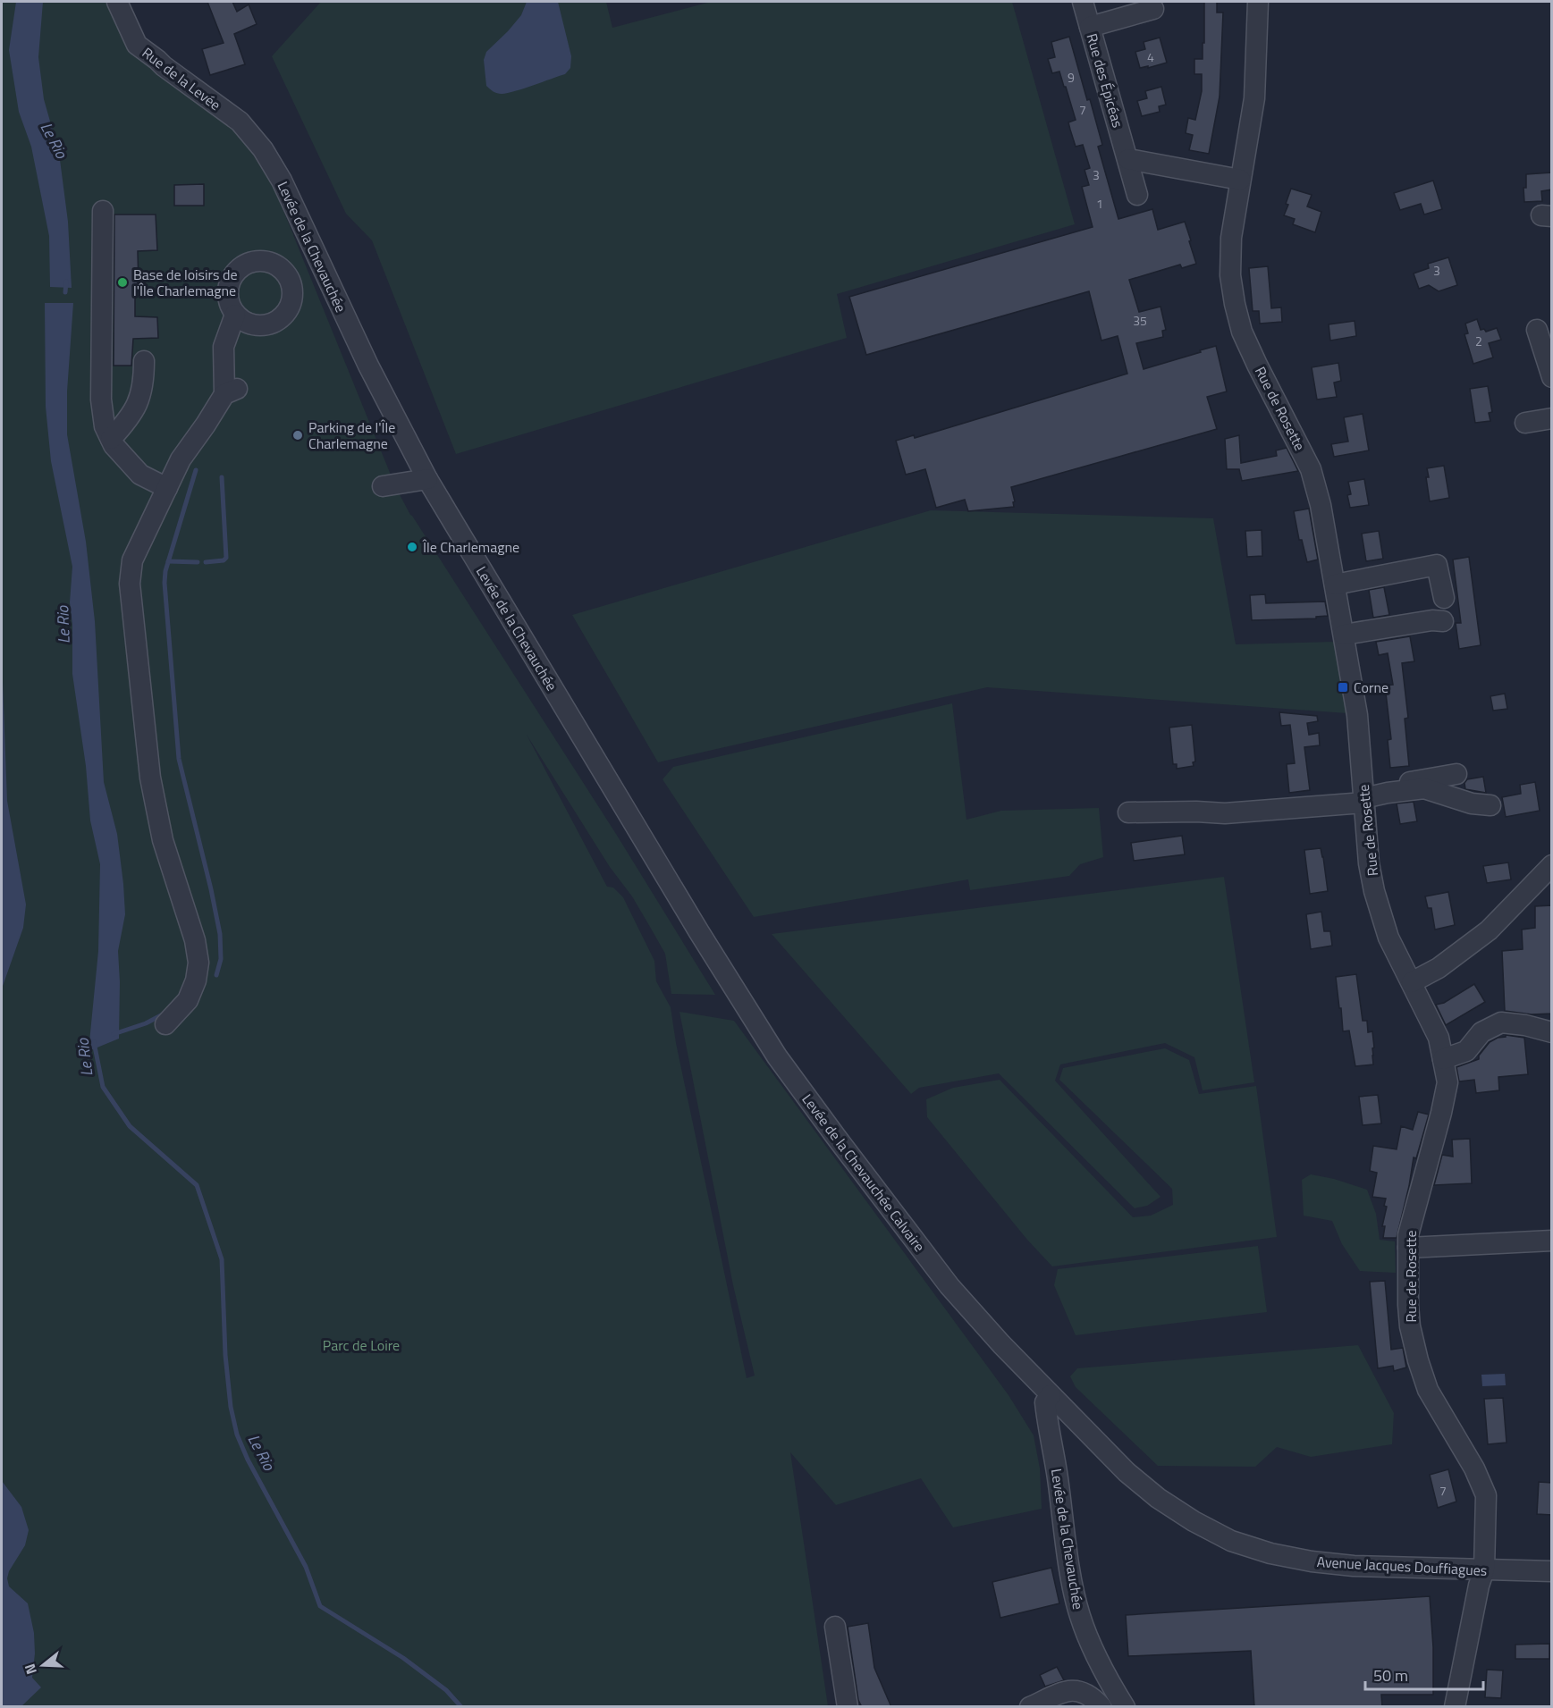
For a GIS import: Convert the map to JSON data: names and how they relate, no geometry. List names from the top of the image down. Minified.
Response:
{"streets":{"street":["Rue de la Levée","Rue des Épicéas","Levée de la Chevauchée","Rue de Rosette","Levée de la Chevauchée Calvaire","Avenue Jacques Douffiagues"]},"crossings":[["Rue de la Levée","Levée de la Chevauchée"],["Levée de la Chevauchée","Levée de la Chevauchée Calvaire"],["Levée de la Chevauchée","Avenue Jacques Douffiagues"],["Rue de Rosette","Avenue Jacques Douffiagues"],["Levée de la Chevauchée Calvaire","Avenue Jacques Douffiagues"]],"water":["Le Rio"],"parks":["Parc de Loire"],"places":{"other":["Base de loisirs de l'Île Charlemagne","Parking de l'Île Charlemagne","Île Charlemagne"],"transit":["Corne"]},"house_numbers":["4","9","7","3","1","3","35","2","7"],"scale_bar":"50 m","north":"left"}
